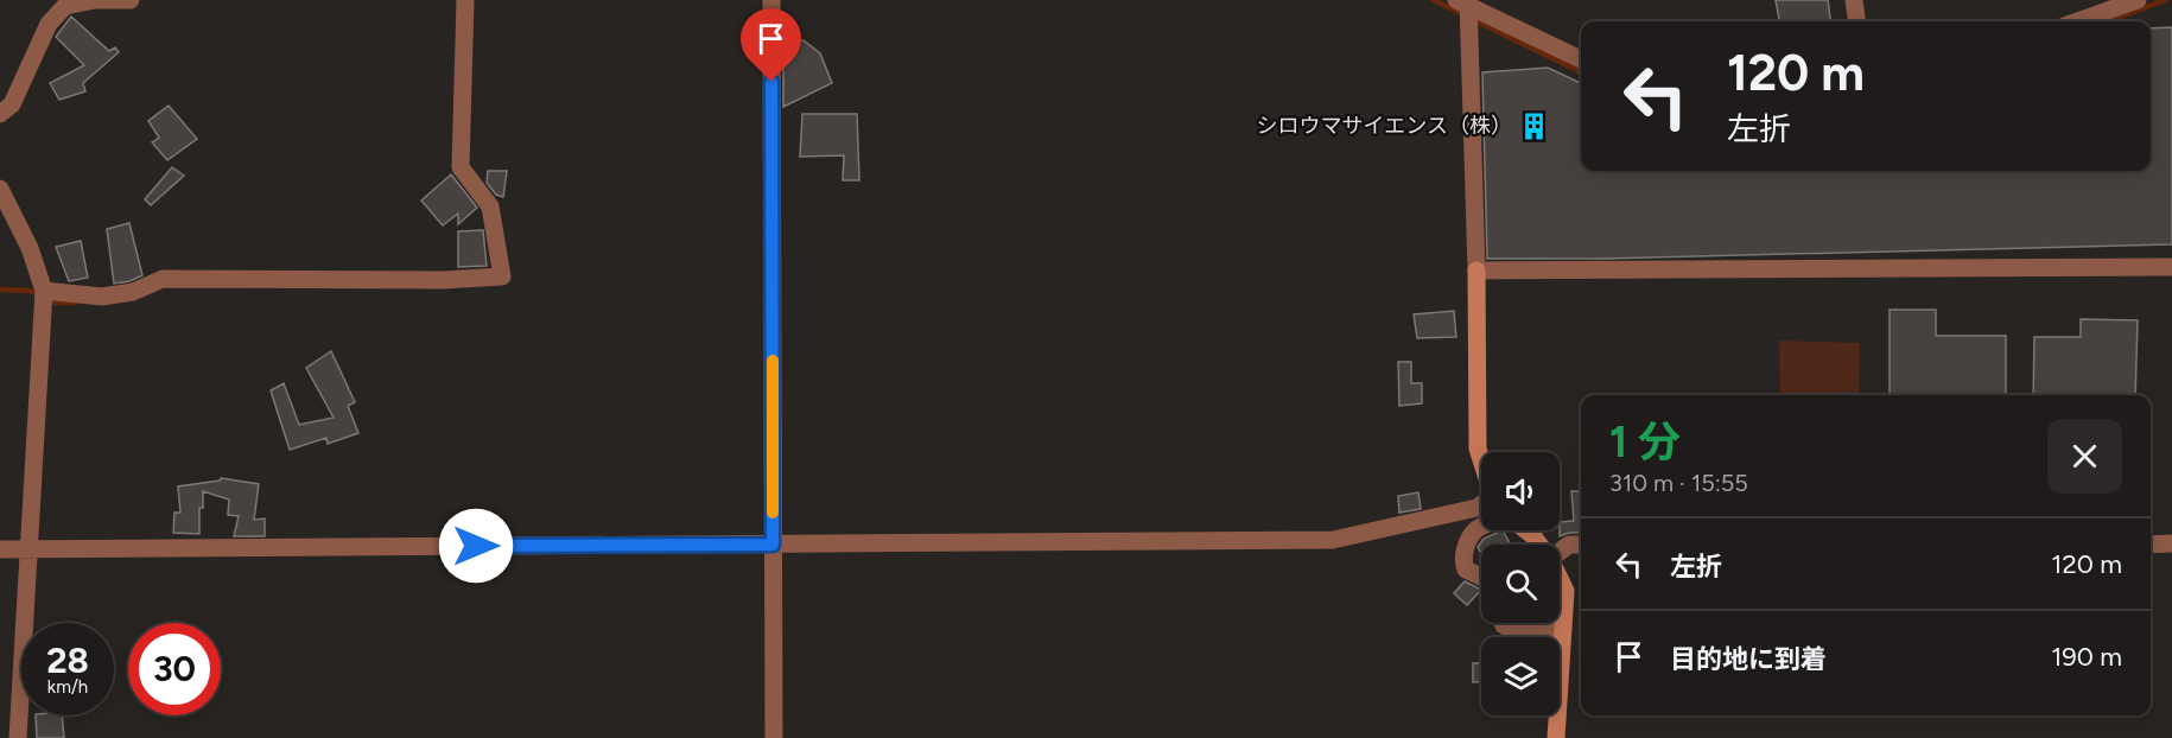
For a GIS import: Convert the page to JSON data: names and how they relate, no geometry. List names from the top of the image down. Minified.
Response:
{"places":{"building":["シロウマサイエンス（株）"]},"page":{"turn":["120 m","左折"],"heading":["1 分","310 m · 15:55"],"list":[{"name":"左折","value":"120 m"},{"name":"目的地に到着","value":"190 m"}],"speed":"28 km/h","limit":"30"}}
